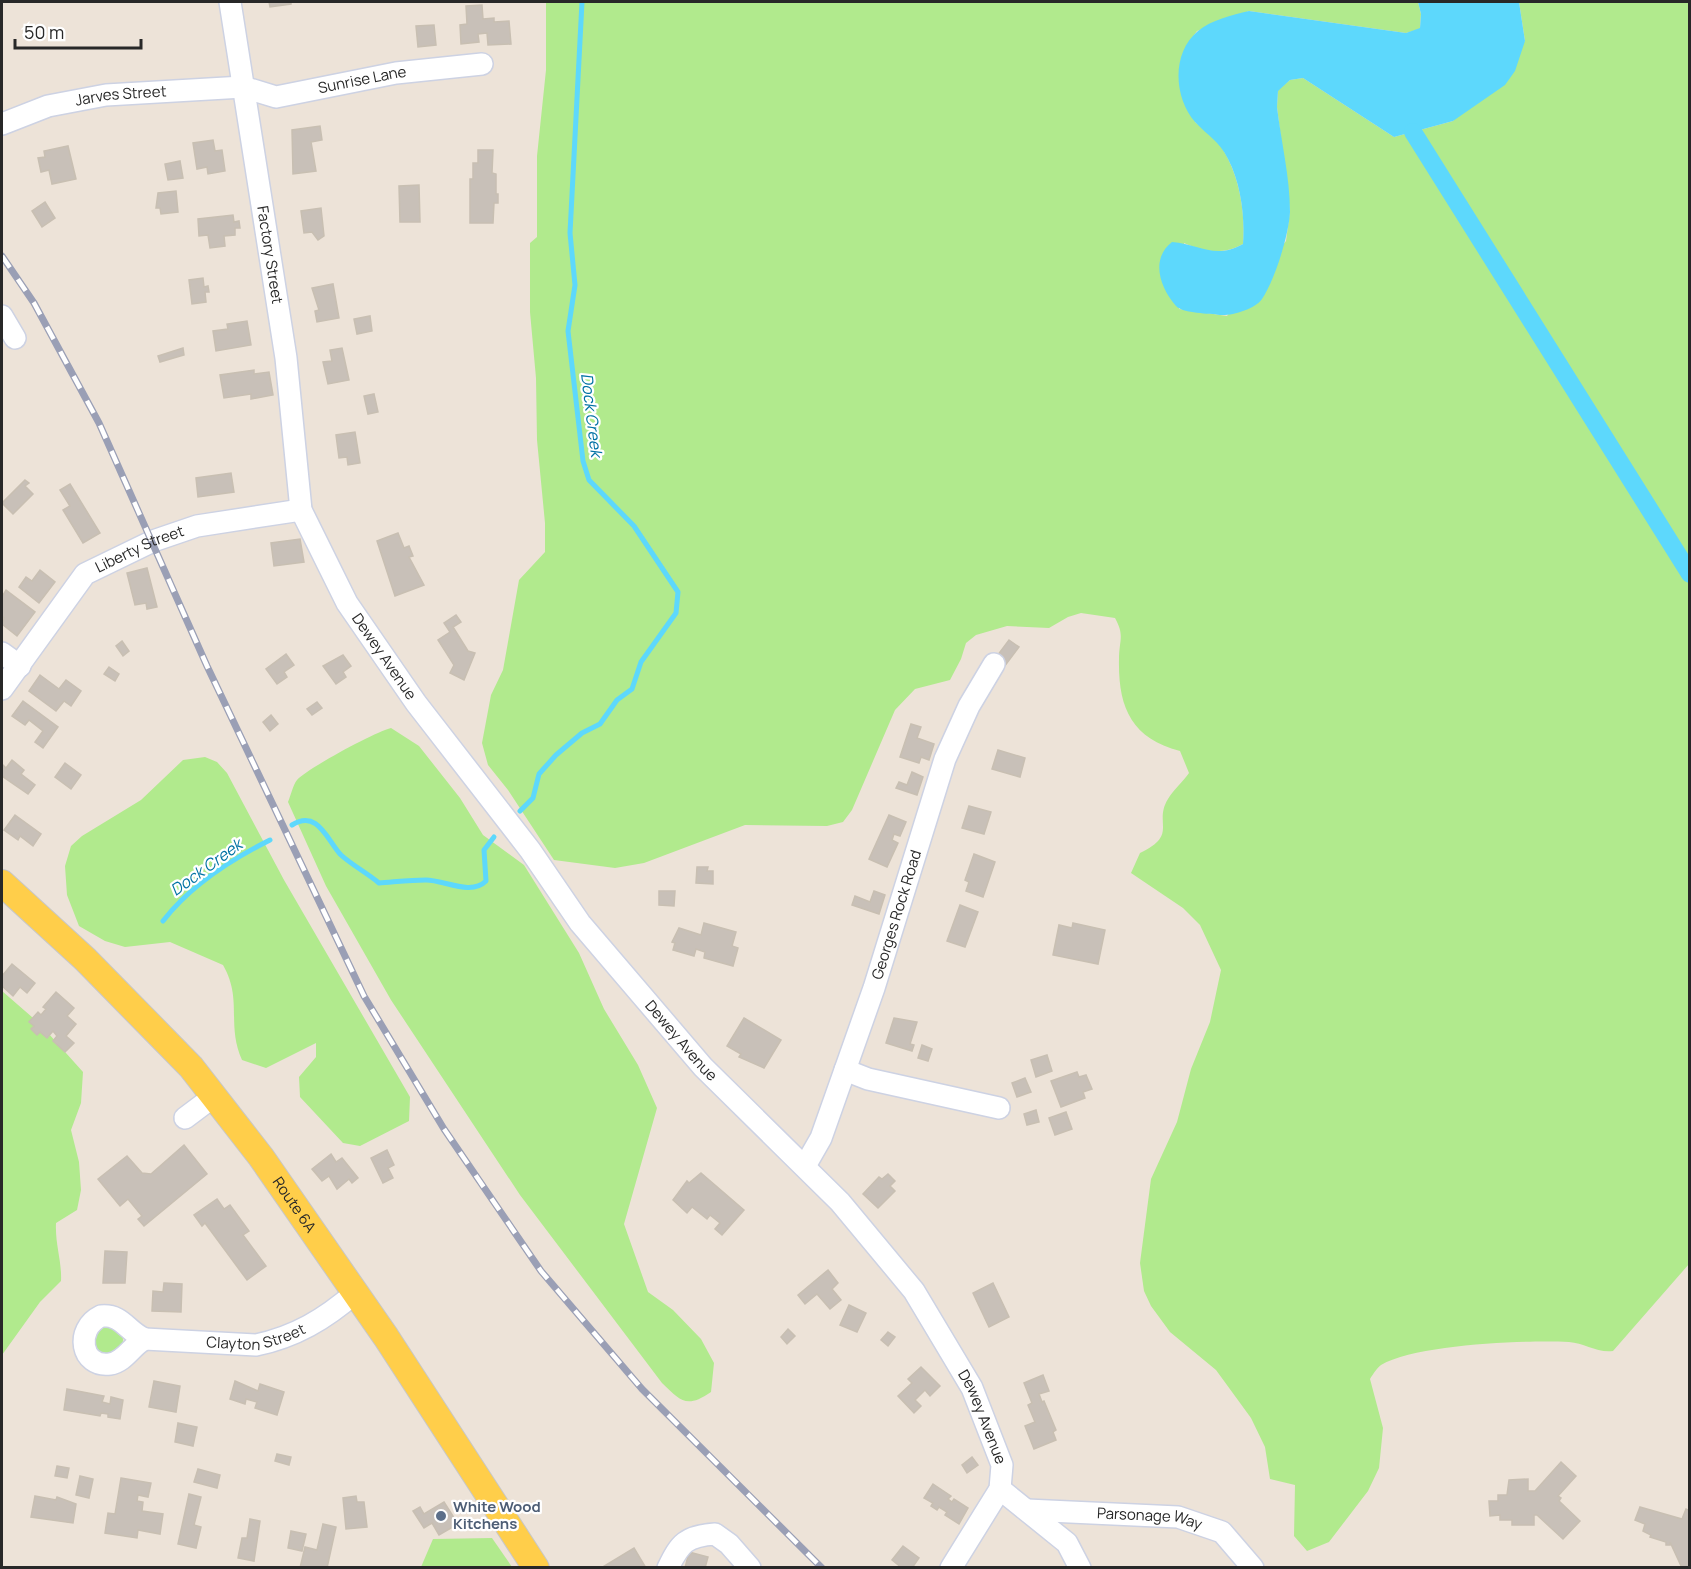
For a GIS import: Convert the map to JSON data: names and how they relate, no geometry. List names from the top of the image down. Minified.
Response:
{"streets":{"main road":["Route 6A"],"street":["Sunrise Lane","Jarves Street","Factory Street","Liberty Street","Dewey Avenue","Georges Rock Road","Clayton Street","Parsonage Way"]},"crossings":[["Sunrise Lane","Jarves Street"],["Sunrise Lane","Factory Street"],["Jarves Street","Factory Street"],["Factory Street","Liberty Street"],["Factory Street","Dewey Avenue"],["Liberty Street","Dewey Avenue"],["Dewey Avenue","Georges Rock Road"],["Route 6A","Clayton Street"]],"water":["Dock Creek"],"places":["White Wood Kitchens"],"scale_bar":"50 m"}
